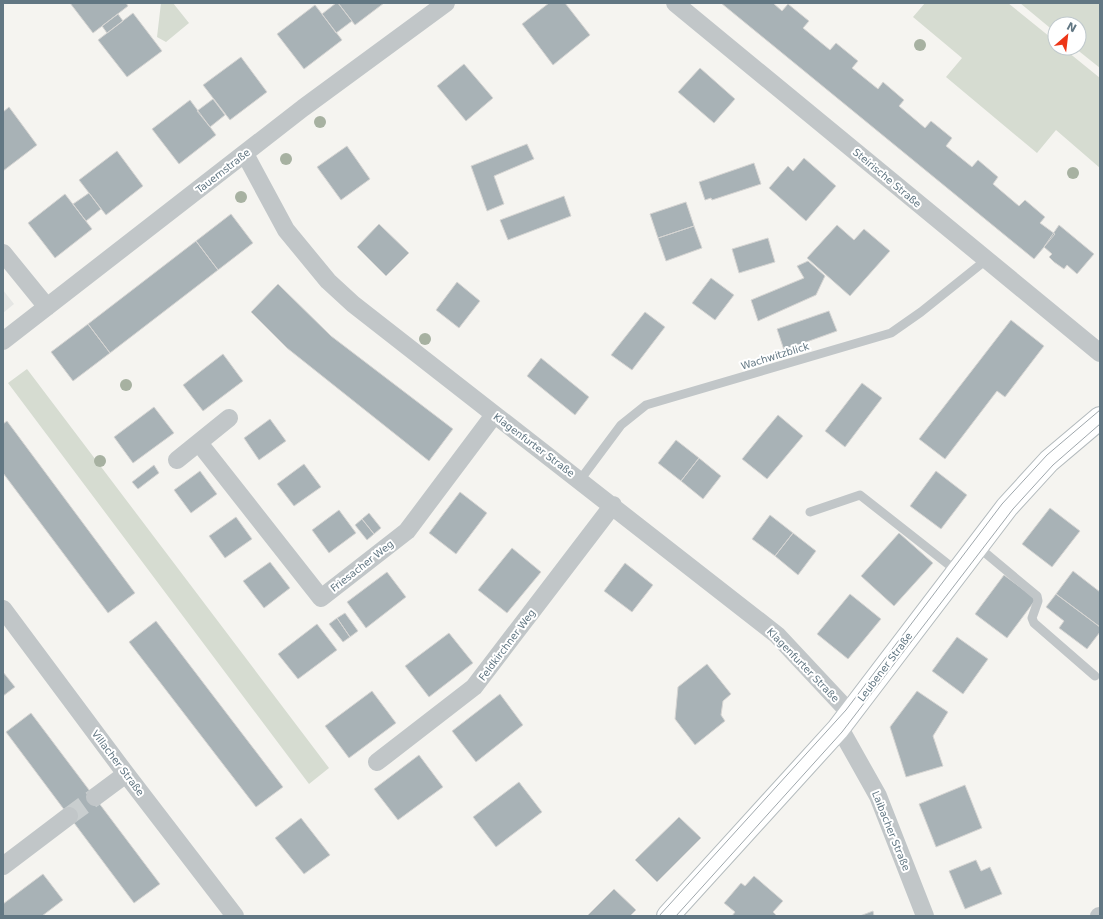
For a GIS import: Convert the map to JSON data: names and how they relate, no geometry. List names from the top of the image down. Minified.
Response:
{"streets":{"street":["Tauernstraße","Steirische Straße","Klagenfurter Straße","Friesacher Weg","Feldkirchner Weg","Leubener Straße","Villacher Straße","Laibacher Straße"],"lane":["Wachwitzblick"]},"crossings":[["Tauernstraße","Klagenfurter Straße"],["Steirische Straße","Wachwitzblick"],["Wachwitzblick","Klagenfurter Straße"],["Klagenfurter Straße","Friesacher Weg"],["Klagenfurter Straße","Feldkirchner Weg"],["Klagenfurter Straße","Leubener Straße"],["Klagenfurter Straße","Laibacher Straße"],["Leubener Straße","Laibacher Straße"]],"north":"top right"}
